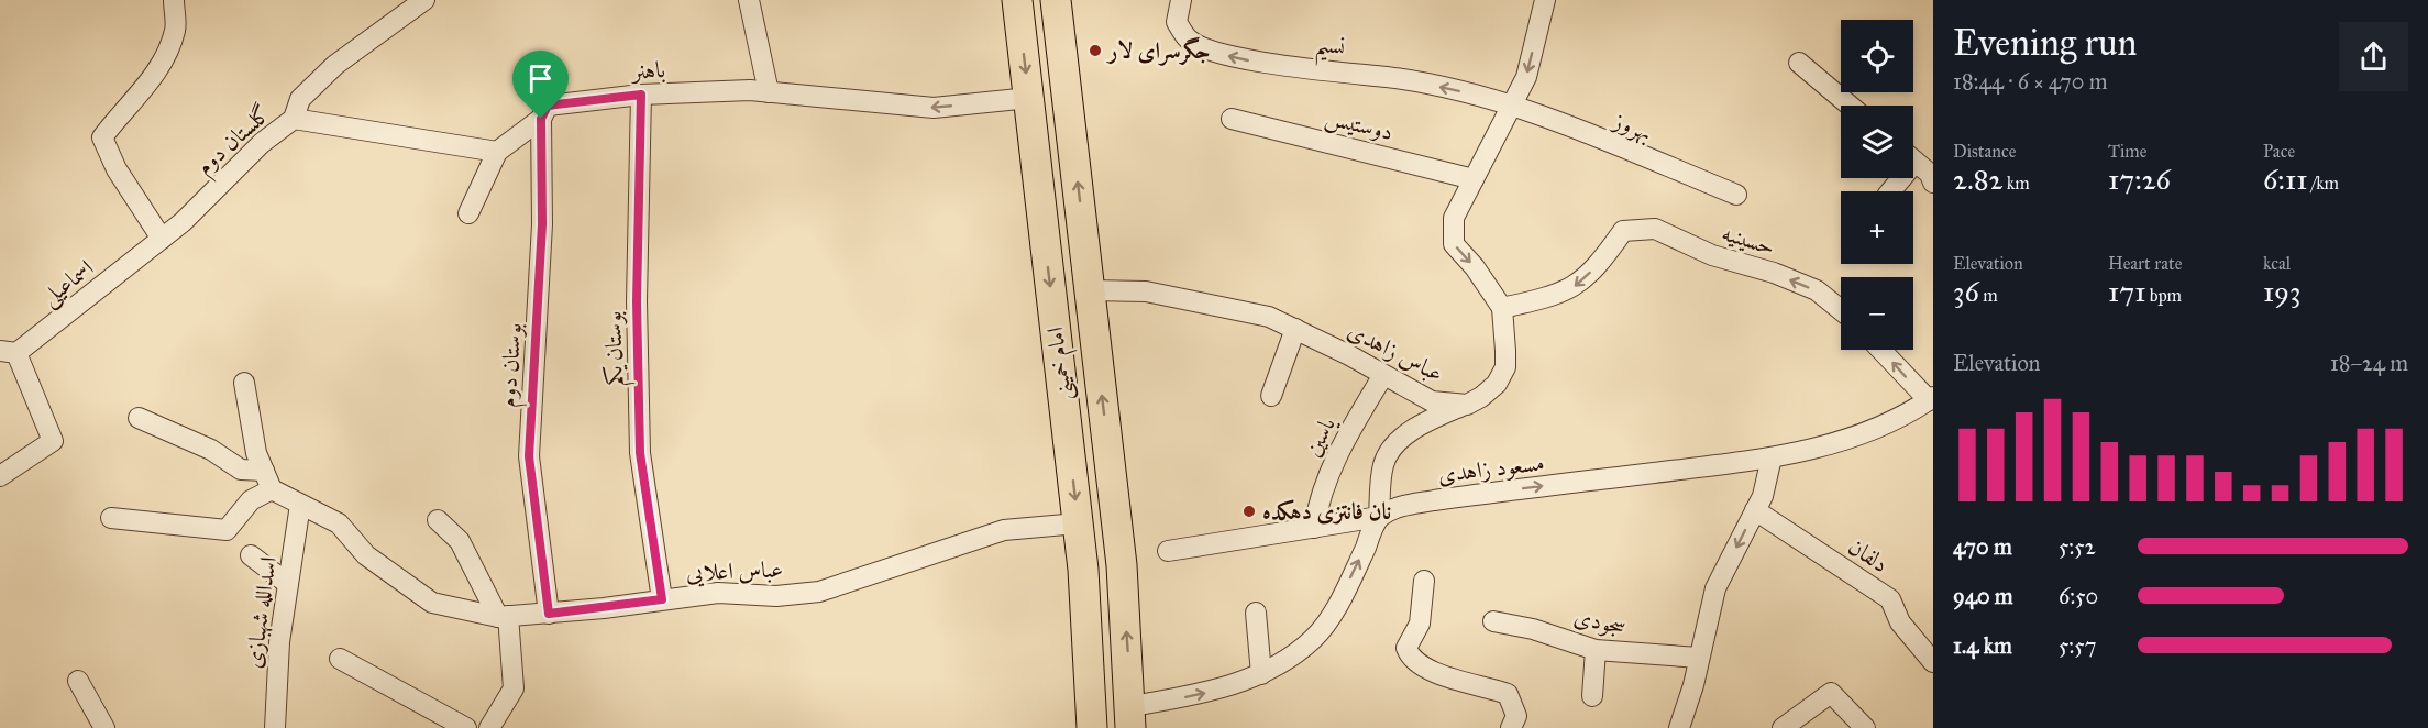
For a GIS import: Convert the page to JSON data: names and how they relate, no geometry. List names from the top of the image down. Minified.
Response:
{"streets":{"highway":["امام خمینی"],"street":["نسیم","باهنر","دوستیس","بهروز","گلستان دوم","حسینیه","اسماعیلی","بوستان یکم","عباس زاهدی","بوستان دوم","یاسین","مسعود زاهدی","دلفان","عباس اعلایی","اسدالله شهبازی","سجودی"]},"crossings":[["نسیم","بهروز"],["باهنر","بوستان یکم"],["باهنر","امام خمینی"],["باهنر","بوستان دوم"],["گلستان دوم","اسماعیلی"],["بوستان یکم","عباس اعلایی"],["عباس زاهدی","امام خمینی"],["عباس زاهدی","یاسین"],["امام خمینی","عباس اعلایی"],["بوستان دوم","عباس اعلایی"],["یاسین","مسعود زاهدی"],["عباس اعلایی","اسدالله شهبازی"]],"one_way":["نسیم","باهنر","حسینیه","مسعود زاهدی"],"places":["جگرسرای لار","نان فانتزی دهکده"],"page":{"heading":["Evening run","18:44 · 6 × 470 m"],"map_buttons":["+","−"],"stats":[["Distance","2.82 km"],["Time","17:26"],["Pace","6:11 /km"],["Elevation","36 m"],["Heart rate","171 bpm"],["kcal","193"]],"chart":["Elevation","18–24 m"],"list":[{"name":"470 m","note":"5:52"},{"name":"940 m","note":"6:50"},{"name":"1.4 km","note":"5:57"}]}}
